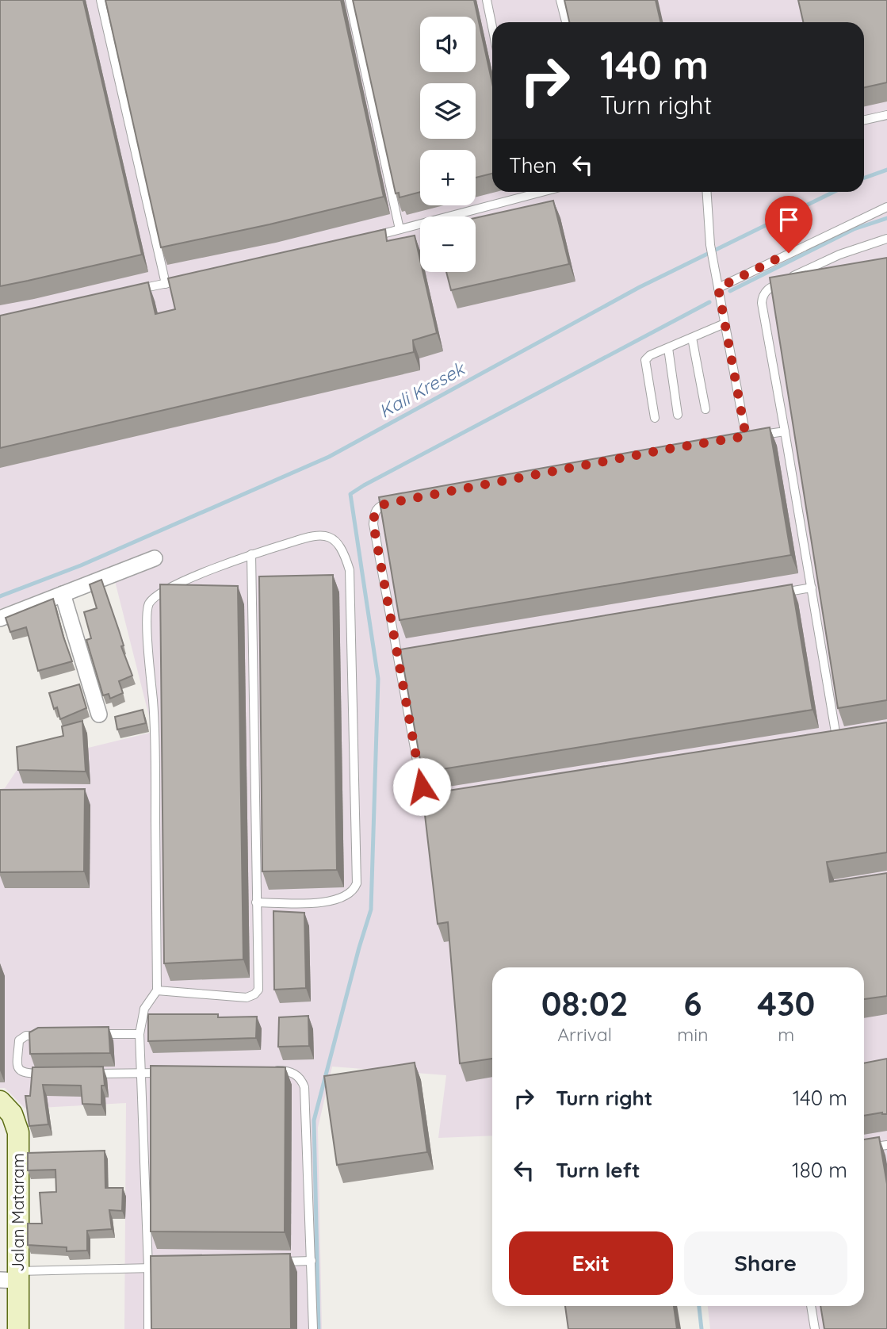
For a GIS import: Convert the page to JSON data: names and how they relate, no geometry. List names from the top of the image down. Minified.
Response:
{"streets":{"main road":["Jalan Mataram"]},"water":["Kali Kresek"],"page":{"map_buttons":["+","−"],"turn":["140 m","Turn right"],"then":"Then","eta":["08:02","Arrival","6","min","430","m"],"list":[{"name":"Turn right","value":"140 m"},{"name":"Turn left","value":"180 m"}],"buttons":["Exit","Share"]}}
